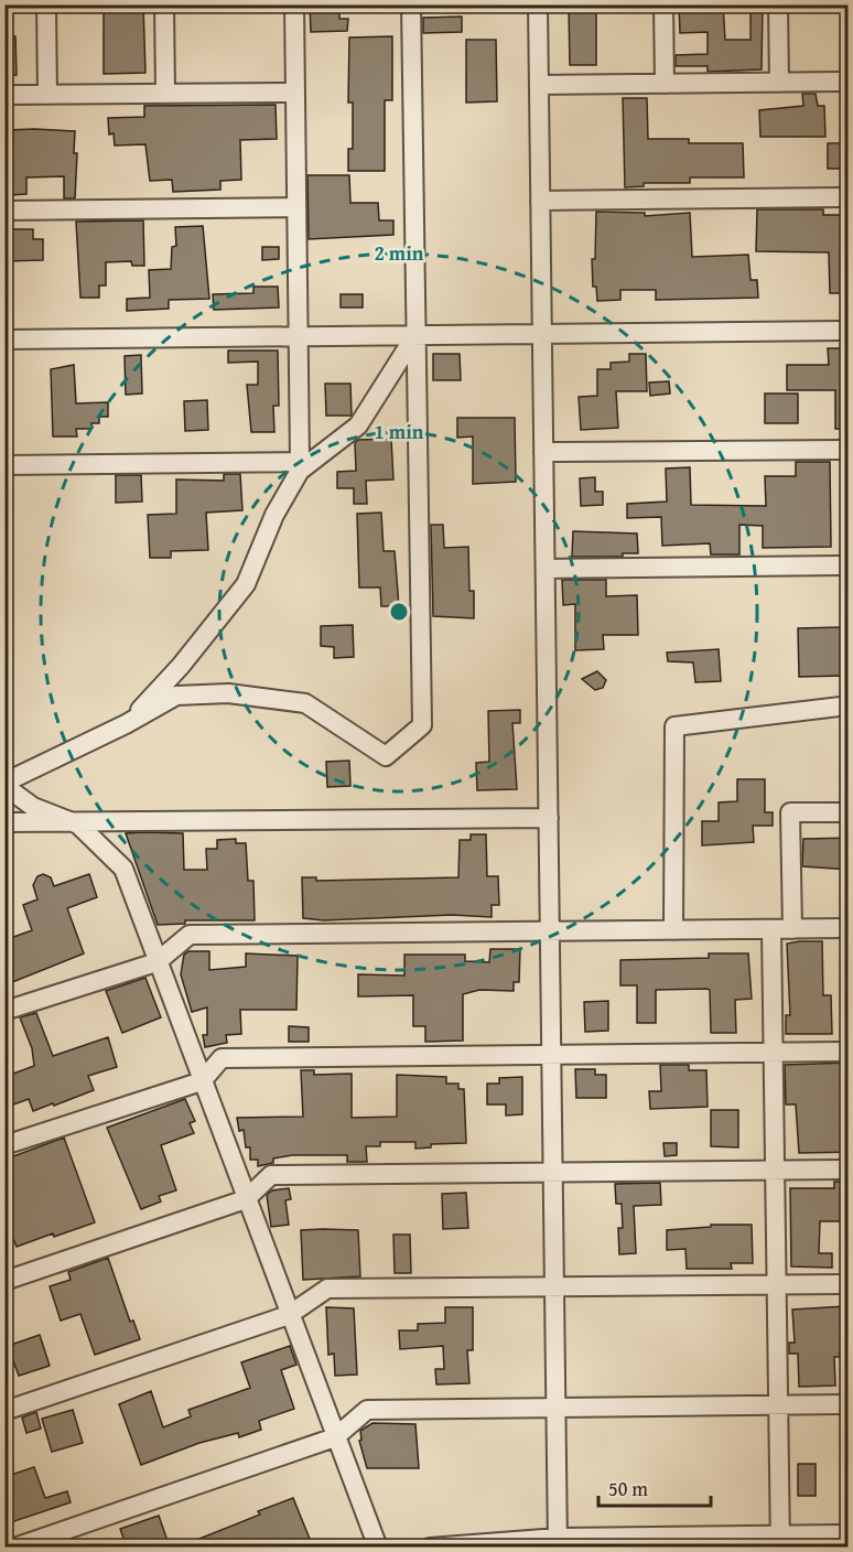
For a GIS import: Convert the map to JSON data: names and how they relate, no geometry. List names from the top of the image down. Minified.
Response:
{"scale_bar":"50 m","rings":["2 min","1 min"]}
